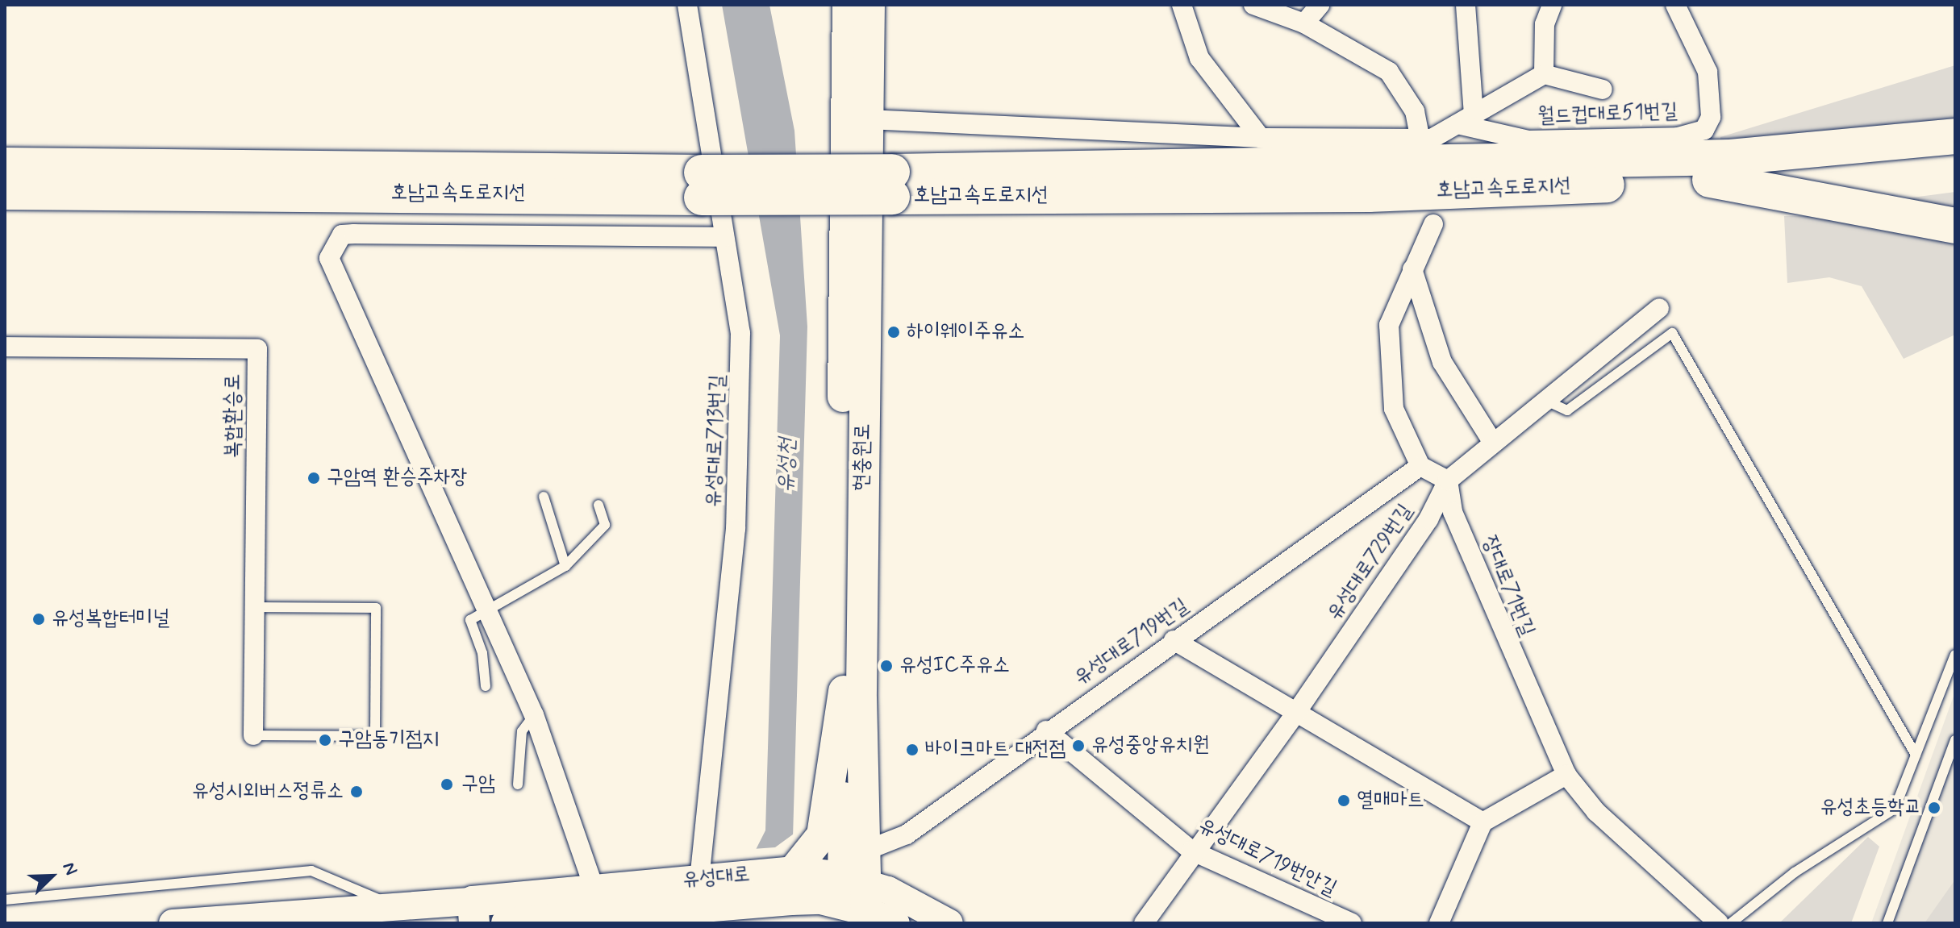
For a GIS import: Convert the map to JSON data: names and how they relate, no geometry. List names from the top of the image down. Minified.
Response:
{"streets":{"highway":["호남고속도로지선"],"main road":["현충원로","유성대로"],"street":["월드컵대로51번길","복합환승로","유성대로713번길","유성대로729번길","장대로71번길","유성대로719번길","유성대로719번안길"]},"crossings":[["월드컵대로51번길","현충원로"],["유성대로713번길","유성대로"],["현충원로","유성대로719번길"],["현충원로","유성대로"],["유성대로729번길","장대로71번길"],["유성대로729번길","유성대로719번안길"],["유성대로719번길","유성대로719번안길"]],"water":["유성천"],"places":["하이웨이주유소","구암역 환승주차장","유성복합터미널","유성IC주유소","구암동기점지","유성중앙유치원","바이크마트 대전점","구암","유성시외버스정류소","열매마트","유성초등학교"],"north":"top right"}
